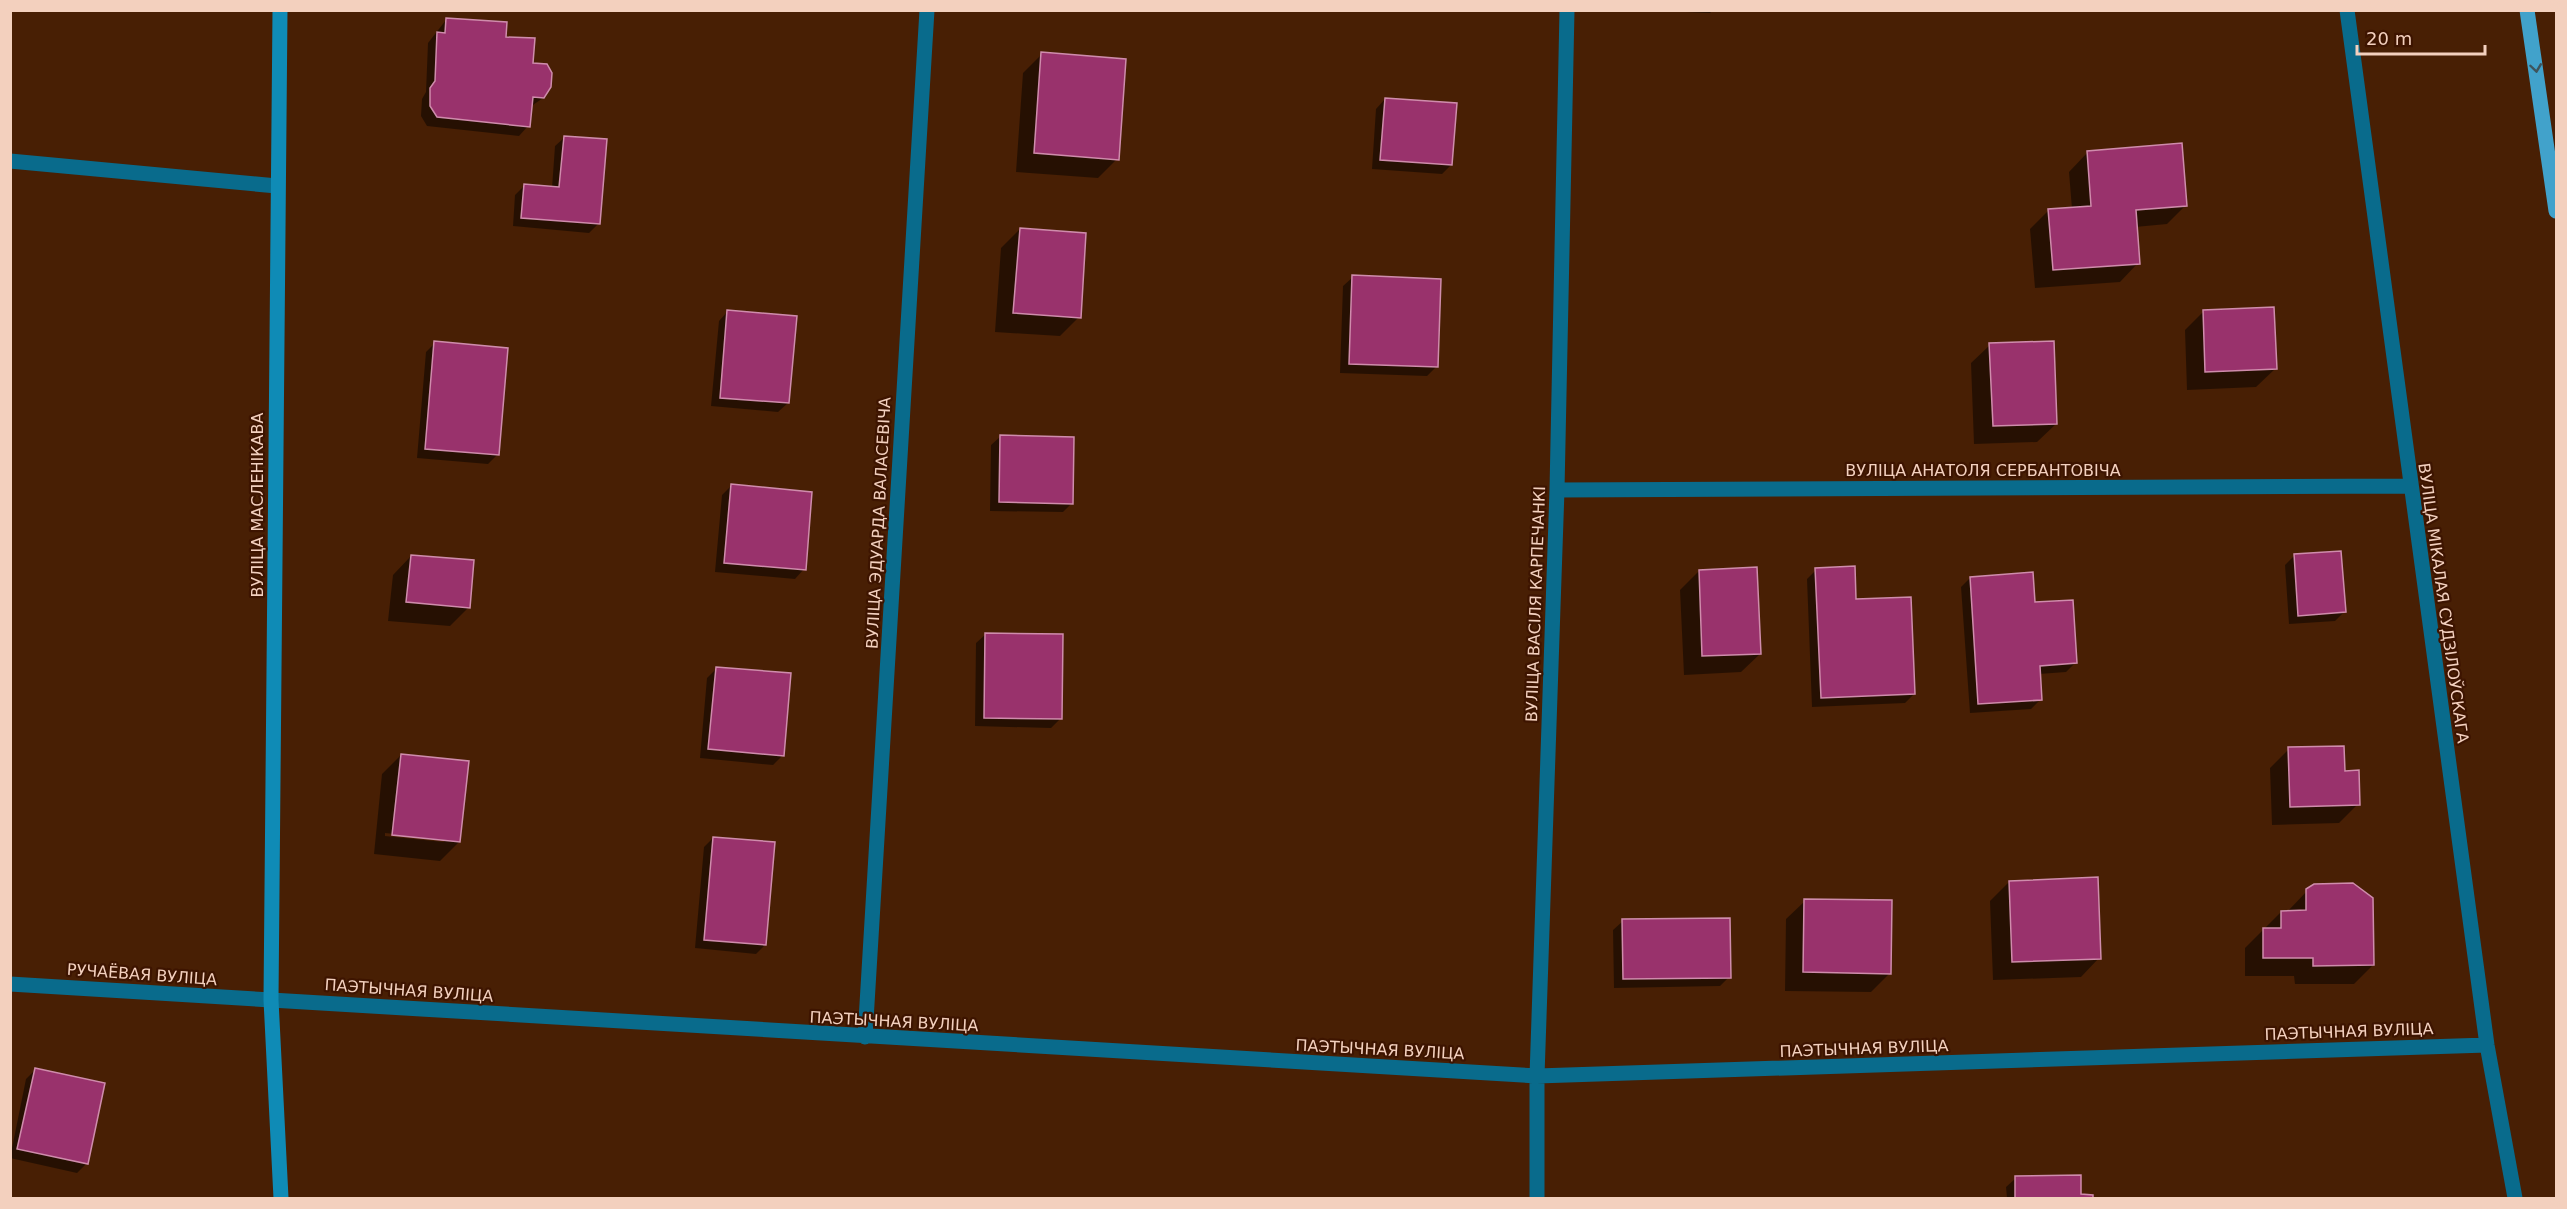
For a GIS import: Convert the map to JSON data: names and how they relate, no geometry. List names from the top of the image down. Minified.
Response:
{"streets":{"main road":["ВУЛІЦА МАСЛЕНІКАВА"],"street":["ВУЛІЦА АНАТОЛЯ СЕРБАНТОВІЧА","ВУЛІЦА ЭДУАРДА ВАЛАСЕВІЧА","ВУЛІЦА МІКАЛАЯ СУДЗІЛОЎСКАГА","ВУЛІЦА ВАСІЛЯ КАРПЕЧАНКІ","РУЧАЁВАЯ ВУЛІЦА","ПАЭТЫЧНАЯ ВУЛІЦА"]},"crossings":[["ВУЛІЦА АНАТОЛЯ СЕРБАНТОВІЧА","ВУЛІЦА МІКАЛАЯ СУДЗІЛОЎСКАГА"],["ВУЛІЦА АНАТОЛЯ СЕРБАНТОВІЧА","ВУЛІЦА ВАСІЛЯ КАРПЕЧАНКІ"],["ВУЛІЦА МАСЛЕНІКАВА","РУЧАЁВАЯ ВУЛІЦА"],["ВУЛІЦА МАСЛЕНІКАВА","ПАЭТЫЧНАЯ ВУЛІЦА"],["ВУЛІЦА ЭДУАРДА ВАЛАСЕВІЧА","ПАЭТЫЧНАЯ ВУЛІЦА"],["ВУЛІЦА МІКАЛАЯ СУДЗІЛОЎСКАГА","ПАЭТЫЧНАЯ ВУЛІЦА"],["ВУЛІЦА ВАСІЛЯ КАРПЕЧАНКІ","ПАЭТЫЧНАЯ ВУЛІЦА"],["РУЧАЁВАЯ ВУЛІЦА","ПАЭТЫЧНАЯ ВУЛІЦА"]],"scale_bar":"20 m"}
